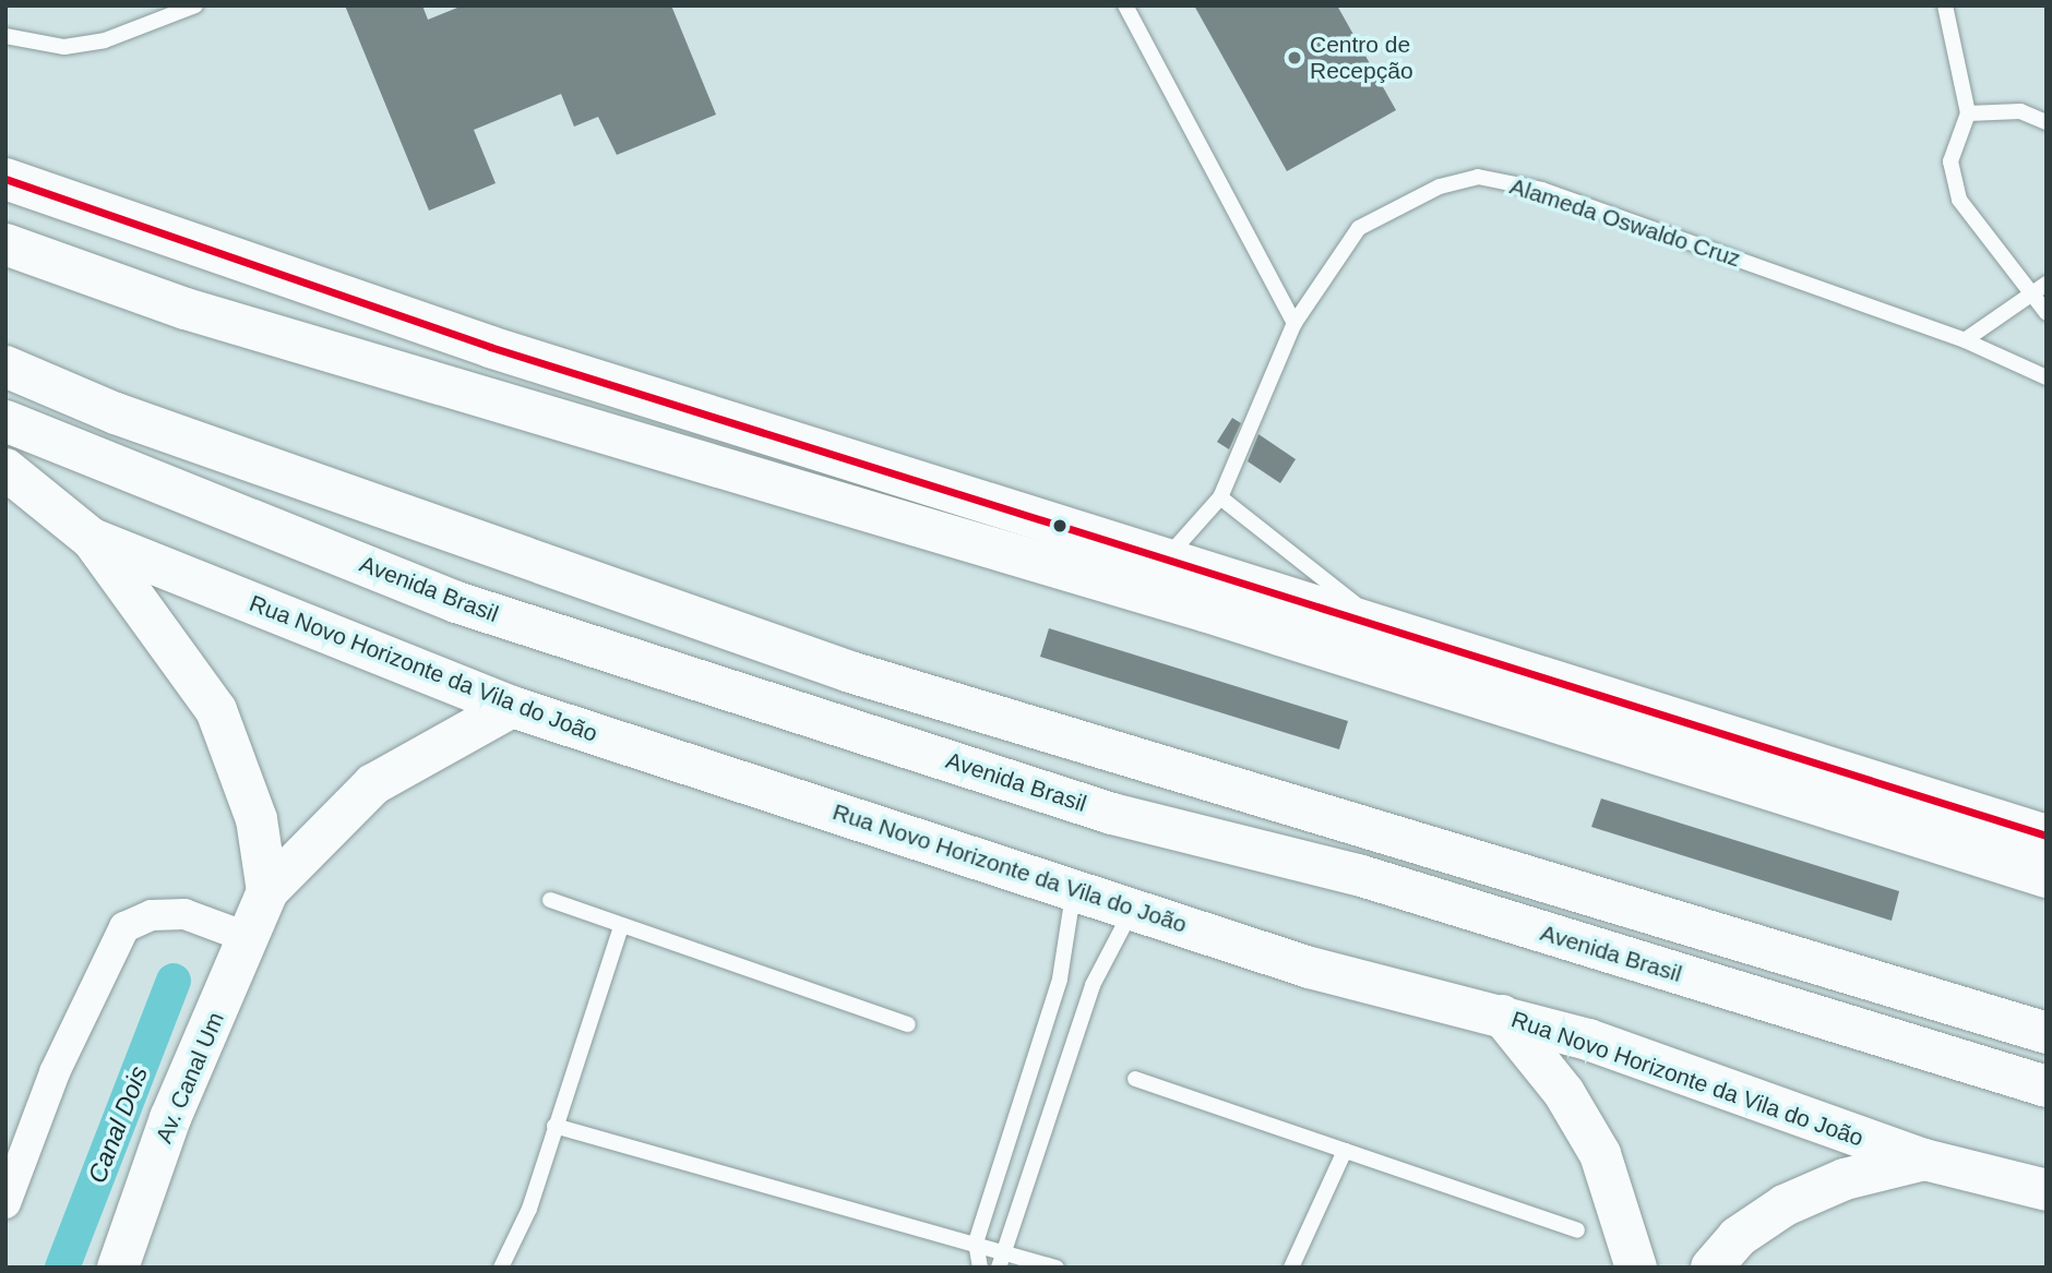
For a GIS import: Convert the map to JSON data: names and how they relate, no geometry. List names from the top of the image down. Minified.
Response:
{"streets":{"main road":["Avenida Brasil","Rua Novo Horizonte da Vila do João","Av. Canal Um"],"lane":["Alameda Oswaldo Cruz"]},"water":["Canal Dois"],"places":["Centro de Recepção"]}
